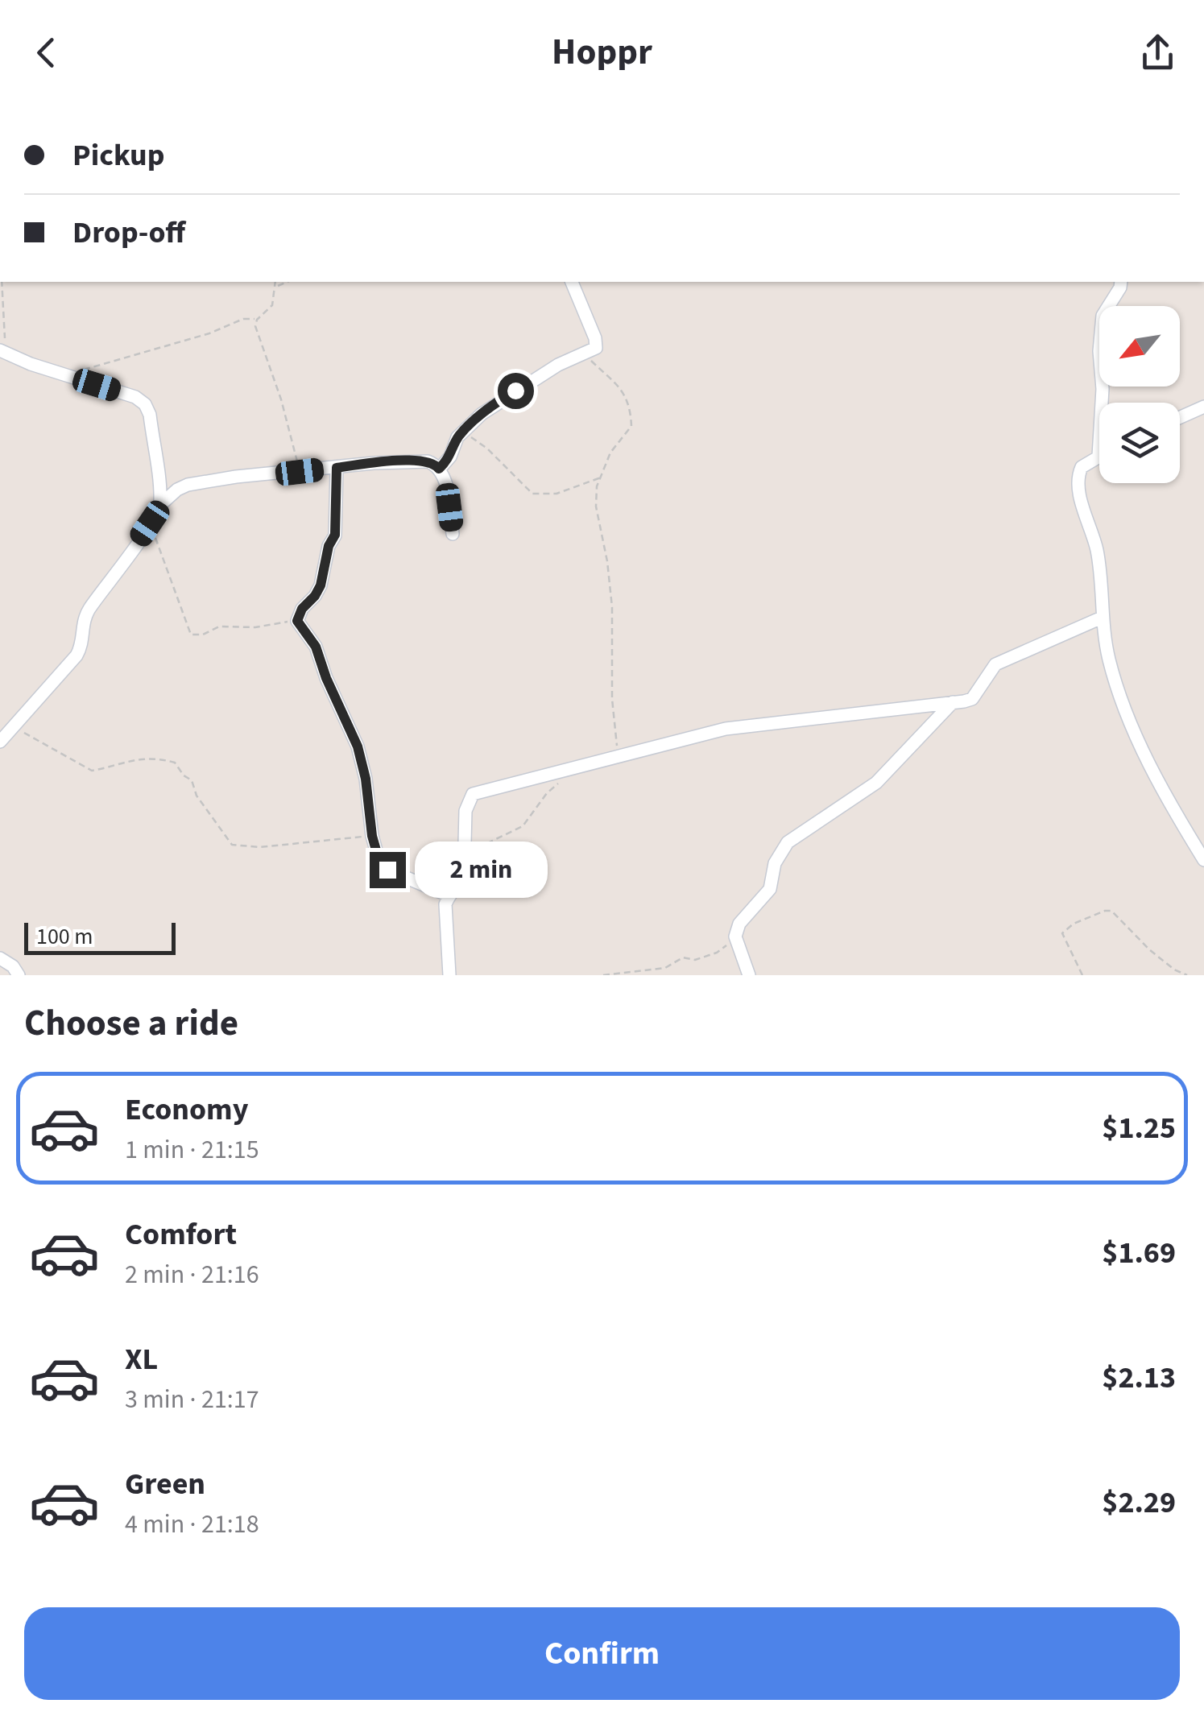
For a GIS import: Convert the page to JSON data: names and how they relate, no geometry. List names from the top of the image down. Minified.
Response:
{"scale_bar":"100 m","north":"bottom left","page":{"header":"Hoppr","banner":["Pickup","Drop-off"],"bubble":"2 min","scale":"100 m","heading":"Choose a ride","list":[{"name":"Economy","note":"1 min · 21:15","value":"$1.25"},{"name":"Comfort","note":"2 min · 21:16","value":"$1.69"},{"name":"XL","note":"3 min · 21:17","value":"$2.13"},{"name":"Green","note":"4 min · 21:18","value":"$2.29"}],"buttons":"Confirm"}}
